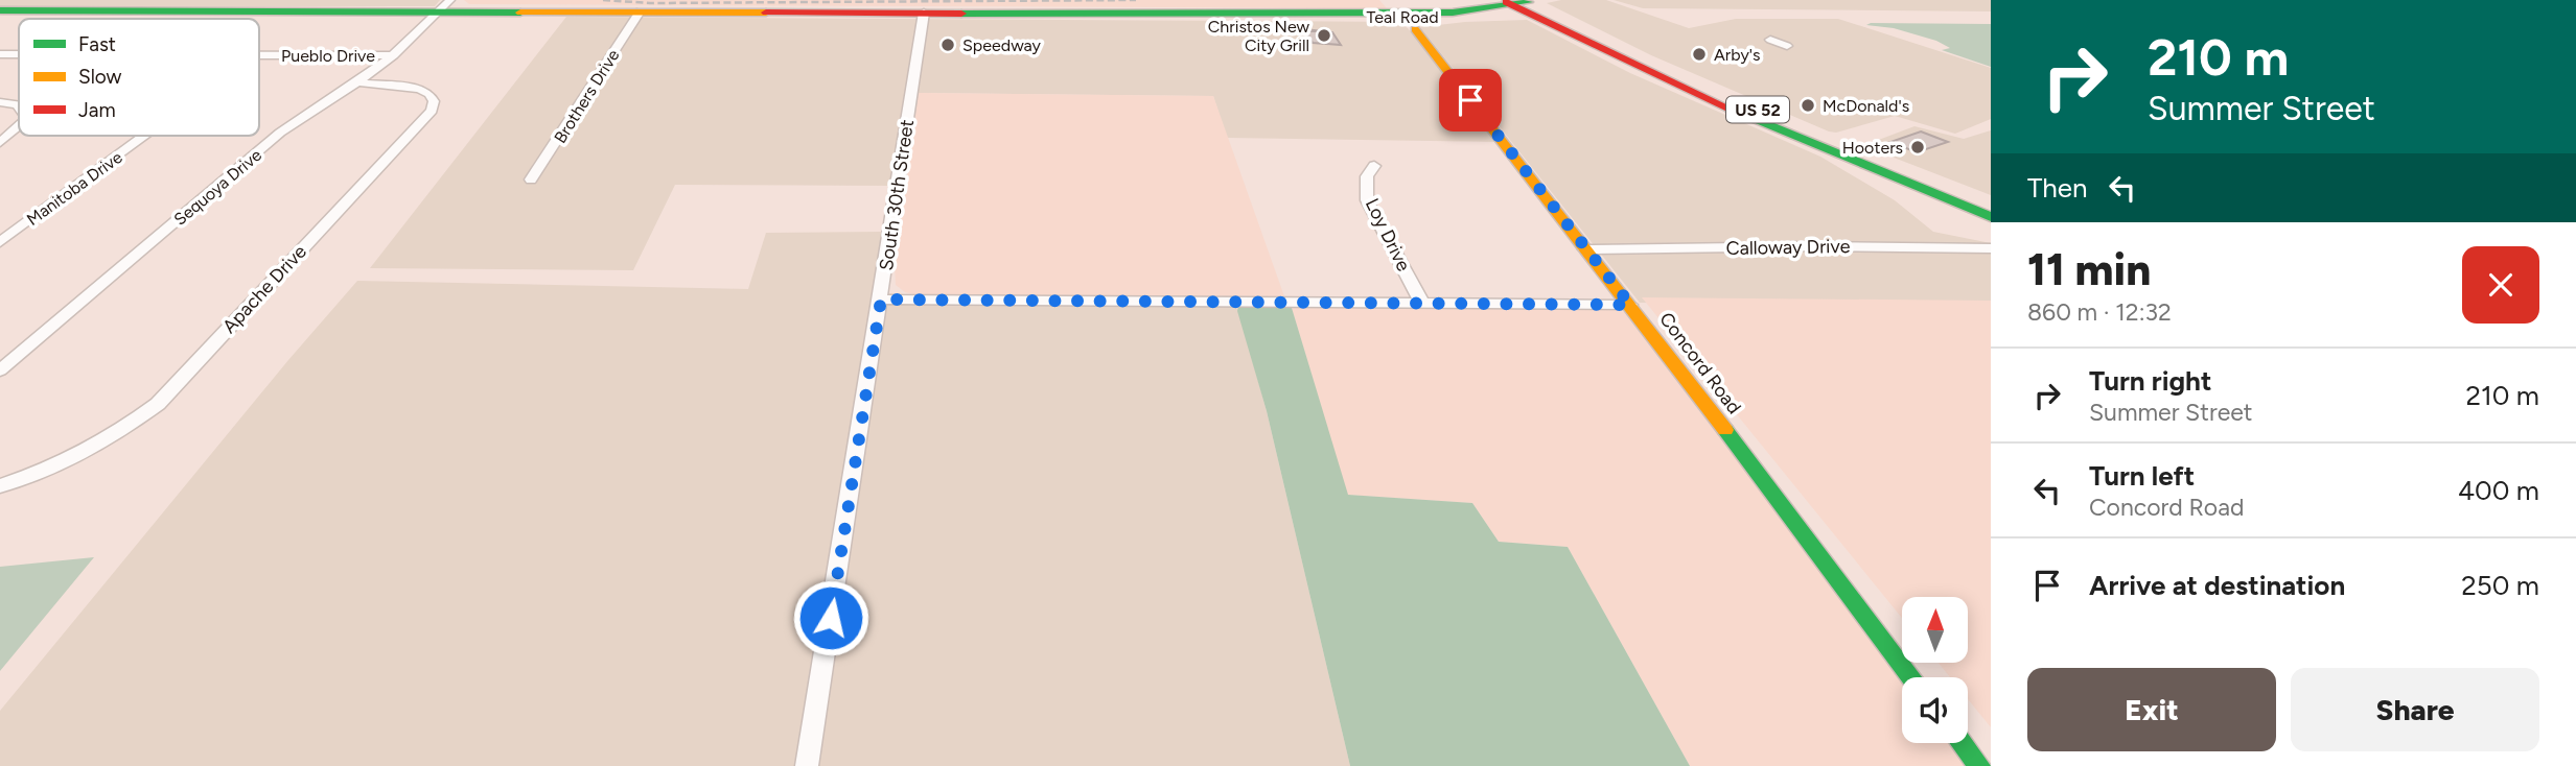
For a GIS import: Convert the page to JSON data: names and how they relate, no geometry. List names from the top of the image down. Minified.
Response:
{"streets":{"main road":["Teal Road","US 52","Concord Road"],"street":["Pueblo Drive","Brothers Drive","Sequoya Drive","Manitoba Drive","South 30th Street","Loy Drive","Calloway Drive","Apache Drive"]},"crossings":[["Teal Road","Brothers Drive"],["Teal Road","US 52"],["Teal Road","Sequoya Drive"],["Teal Road","South 30th Street"],["Pueblo Drive","Sequoya Drive"],["Sequoya Drive","Apache Drive"],["Calloway Drive","Concord Road"]],"places":["Christos New City Grill","Speedway","Arby's","McDonald's","Hooters"],"legend":["Fast","Slow","Jam"],"north":"top","page":{"turn":["210 m","Summer Street"],"then":"Then","heading":["11 min","860 m · 12:32"],"list":[{"name":"Turn right","note":"Summer Street","value":"210 m"},{"name":"Turn left","note":"Concord Road","value":"400 m"},{"name":"Arrive at destination","value":"250 m"}],"buttons":["Exit","Share"]}}
